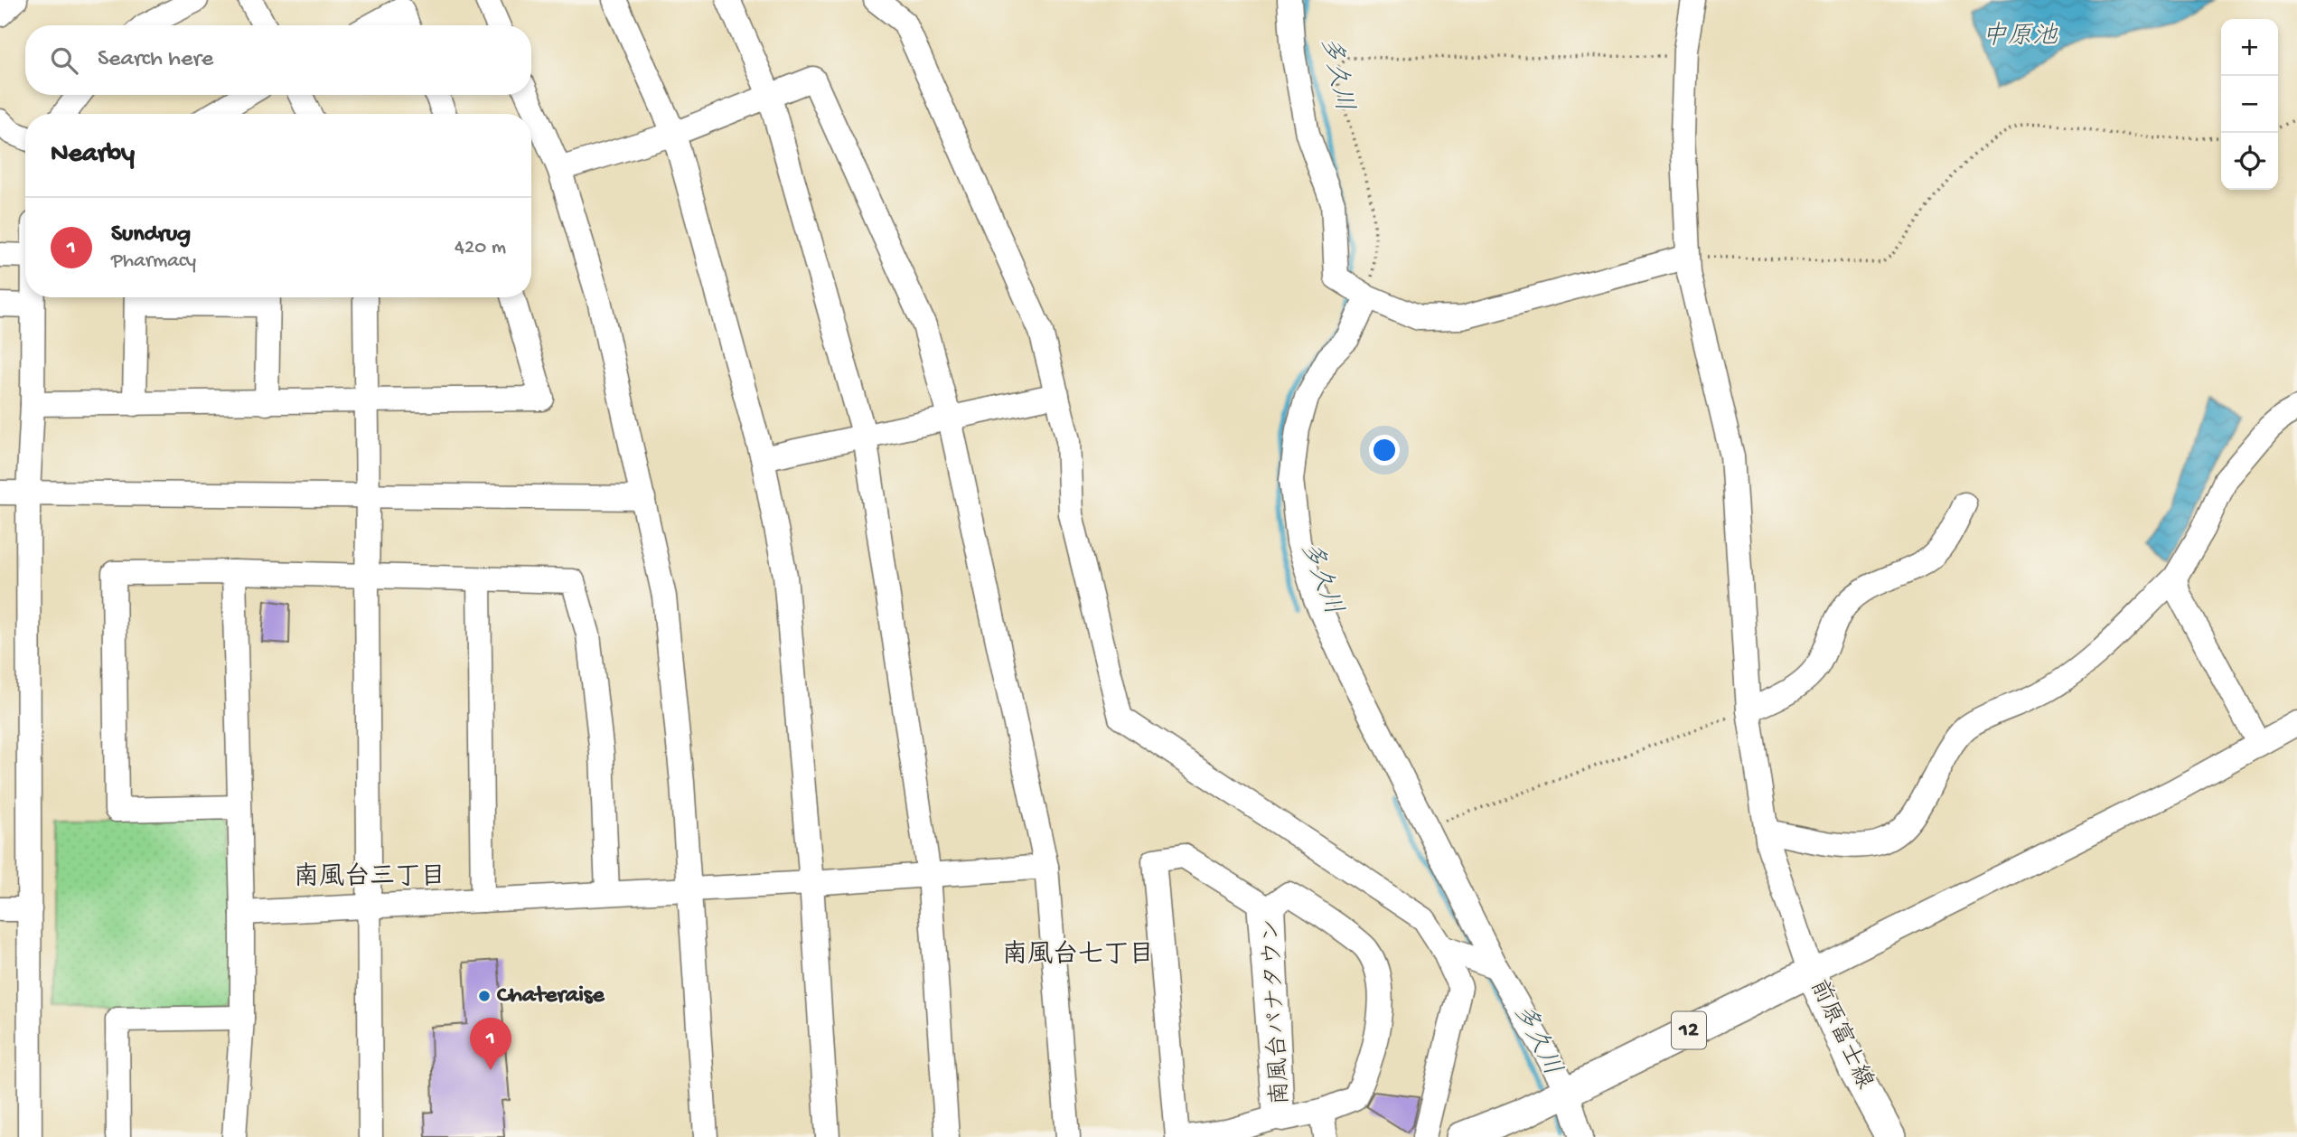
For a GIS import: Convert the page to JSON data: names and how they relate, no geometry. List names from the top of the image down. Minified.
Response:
{"streets":{"main road":["12","前原富士線"],"street":["南風台パナタウン"]},"districts":["南風台三丁目","南風台七丁目"],"water":["中原池","多久川"],"places":["Chateraise"],"page":{"map_buttons":["+","−"],"search":"Search here","heading":"Nearby","list":[{"mark":"1","name":"Sundrug","note":"Pharmacy","value":"420 m"}],"pins":"1"}}
